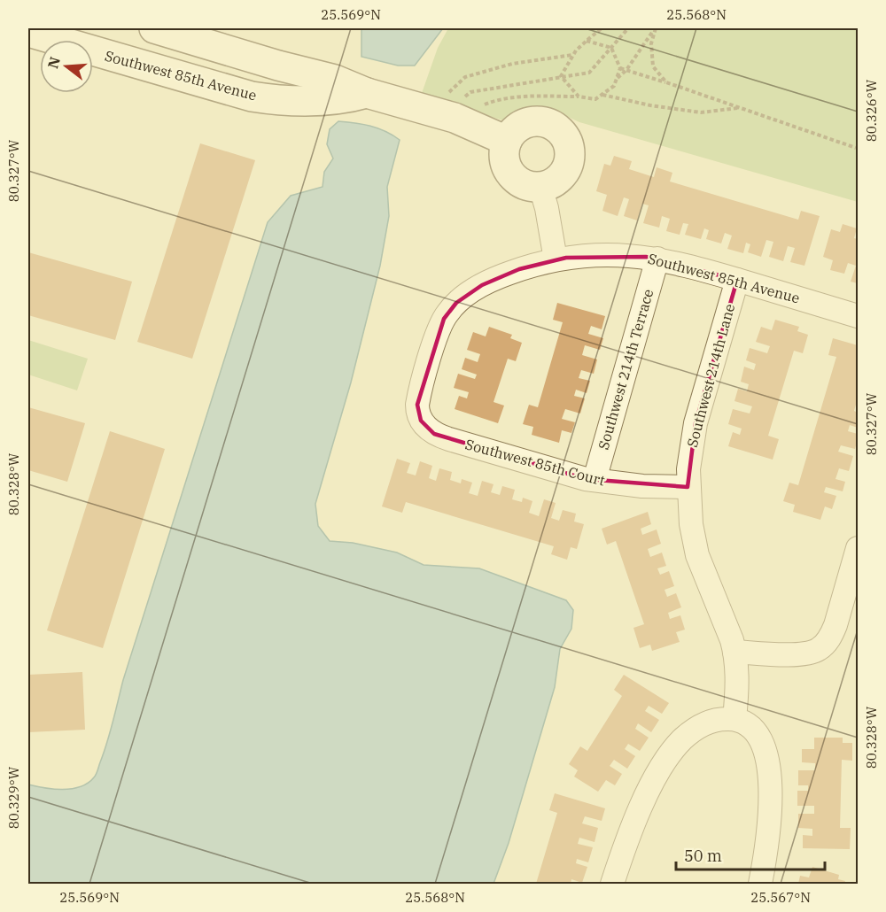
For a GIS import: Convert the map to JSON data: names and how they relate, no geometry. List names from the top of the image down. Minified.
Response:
{"streets":{"street":["Southwest 85th Avenue","Southwest 214th Terrace","Southwest 214th Lane","Southwest 85th Court"]},"crossings":[["Southwest 85th Avenue","Southwest 214th Terrace"],["Southwest 85th Avenue","Southwest 214th Lane"],["Southwest 85th Avenue","Southwest 85th Court"],["Southwest 214th Terrace","Southwest 85th Court"],["Southwest 214th Lane","Southwest 85th Court"]],"scale_bar":"50 m","north":"left","coordinates":["25.569°N","25.568°N","80.326°W","80.327°W","80.328°W","80.329°W","25.567°N"]}
